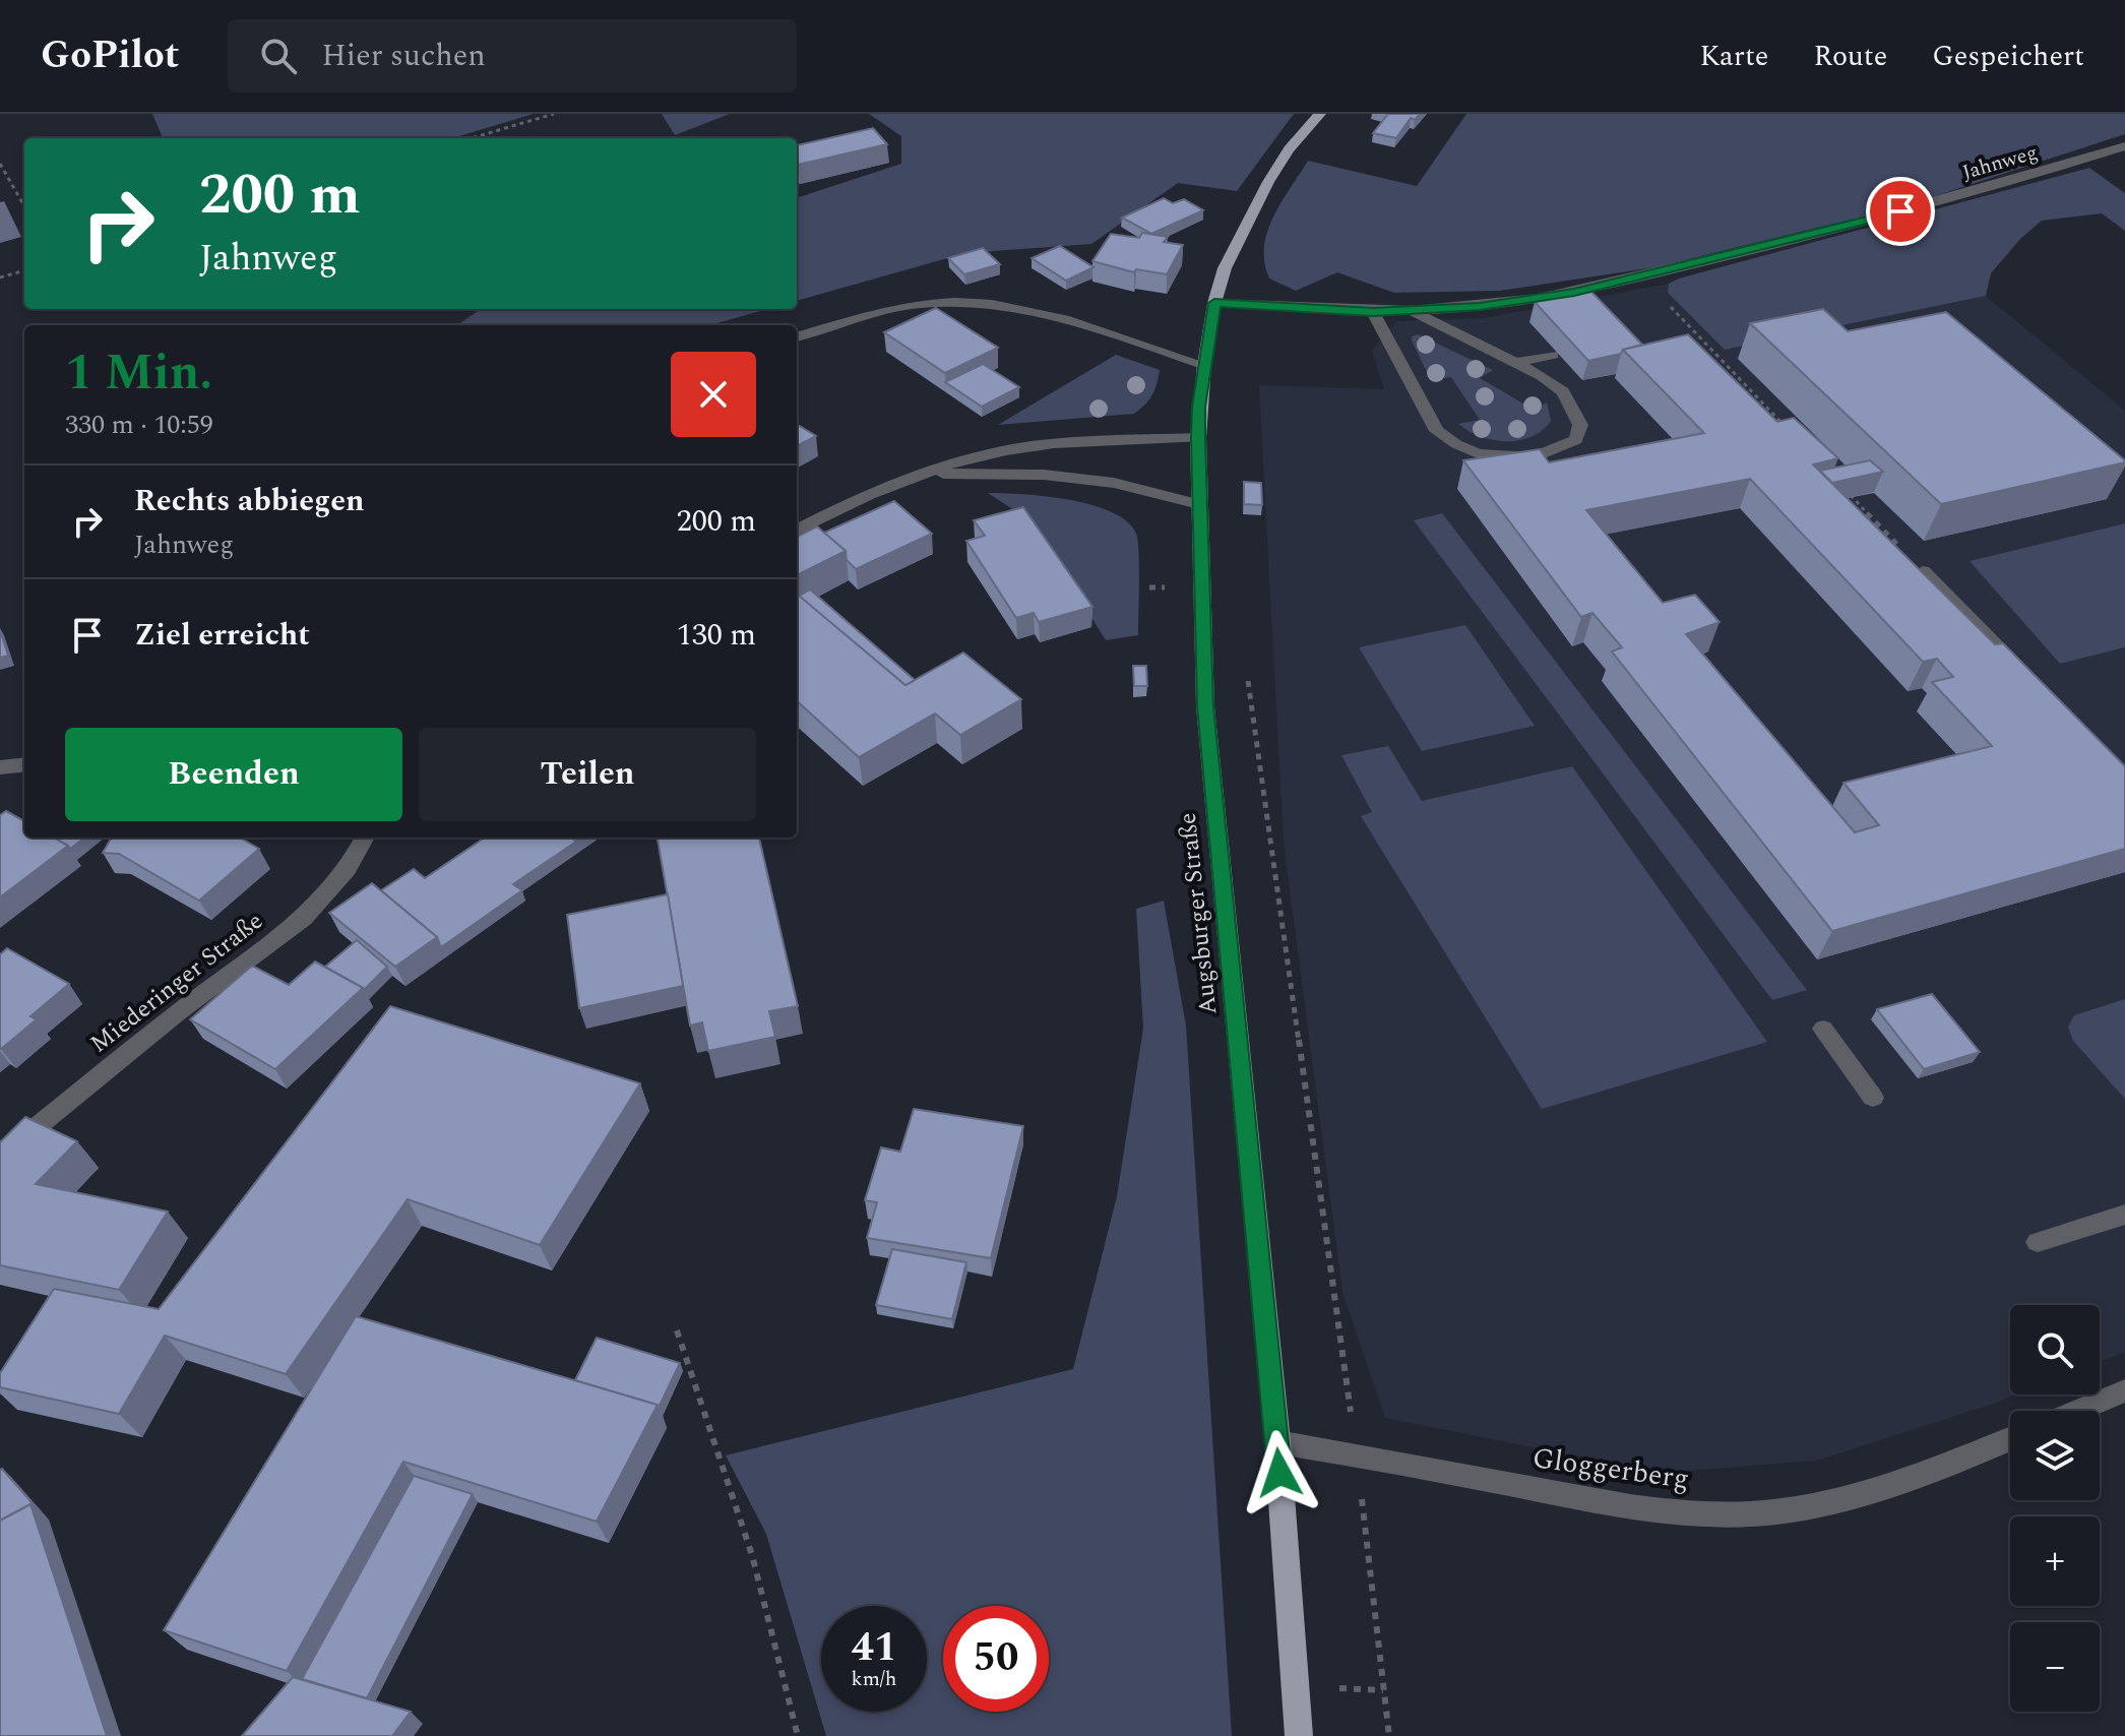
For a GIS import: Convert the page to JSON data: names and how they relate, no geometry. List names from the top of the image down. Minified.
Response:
{"streets":{"main road":["Augsburger Straße"],"street":["Jahnweg","Miederinger Straße","Gloggerberg"]},"crossings":[["Jahnweg","Augsburger Straße"],["Augsburger Straße","Gloggerberg"]],"page":{"header":"GoPilot","search":"Hier suchen","nav":["Karte","Route","Gespeichert"],"turn":["200 m","Jahnweg"],"heading":["1 Min.","330 m · 10:59"],"list":[{"name":"Rechts abbiegen","note":"Jahnweg","value":"200 m"},{"name":"Ziel erreicht","value":"130 m"}],"buttons":["Beenden","Teilen"],"map_buttons":["+","−"],"speed":"41 km/h","limit":"50"}}
